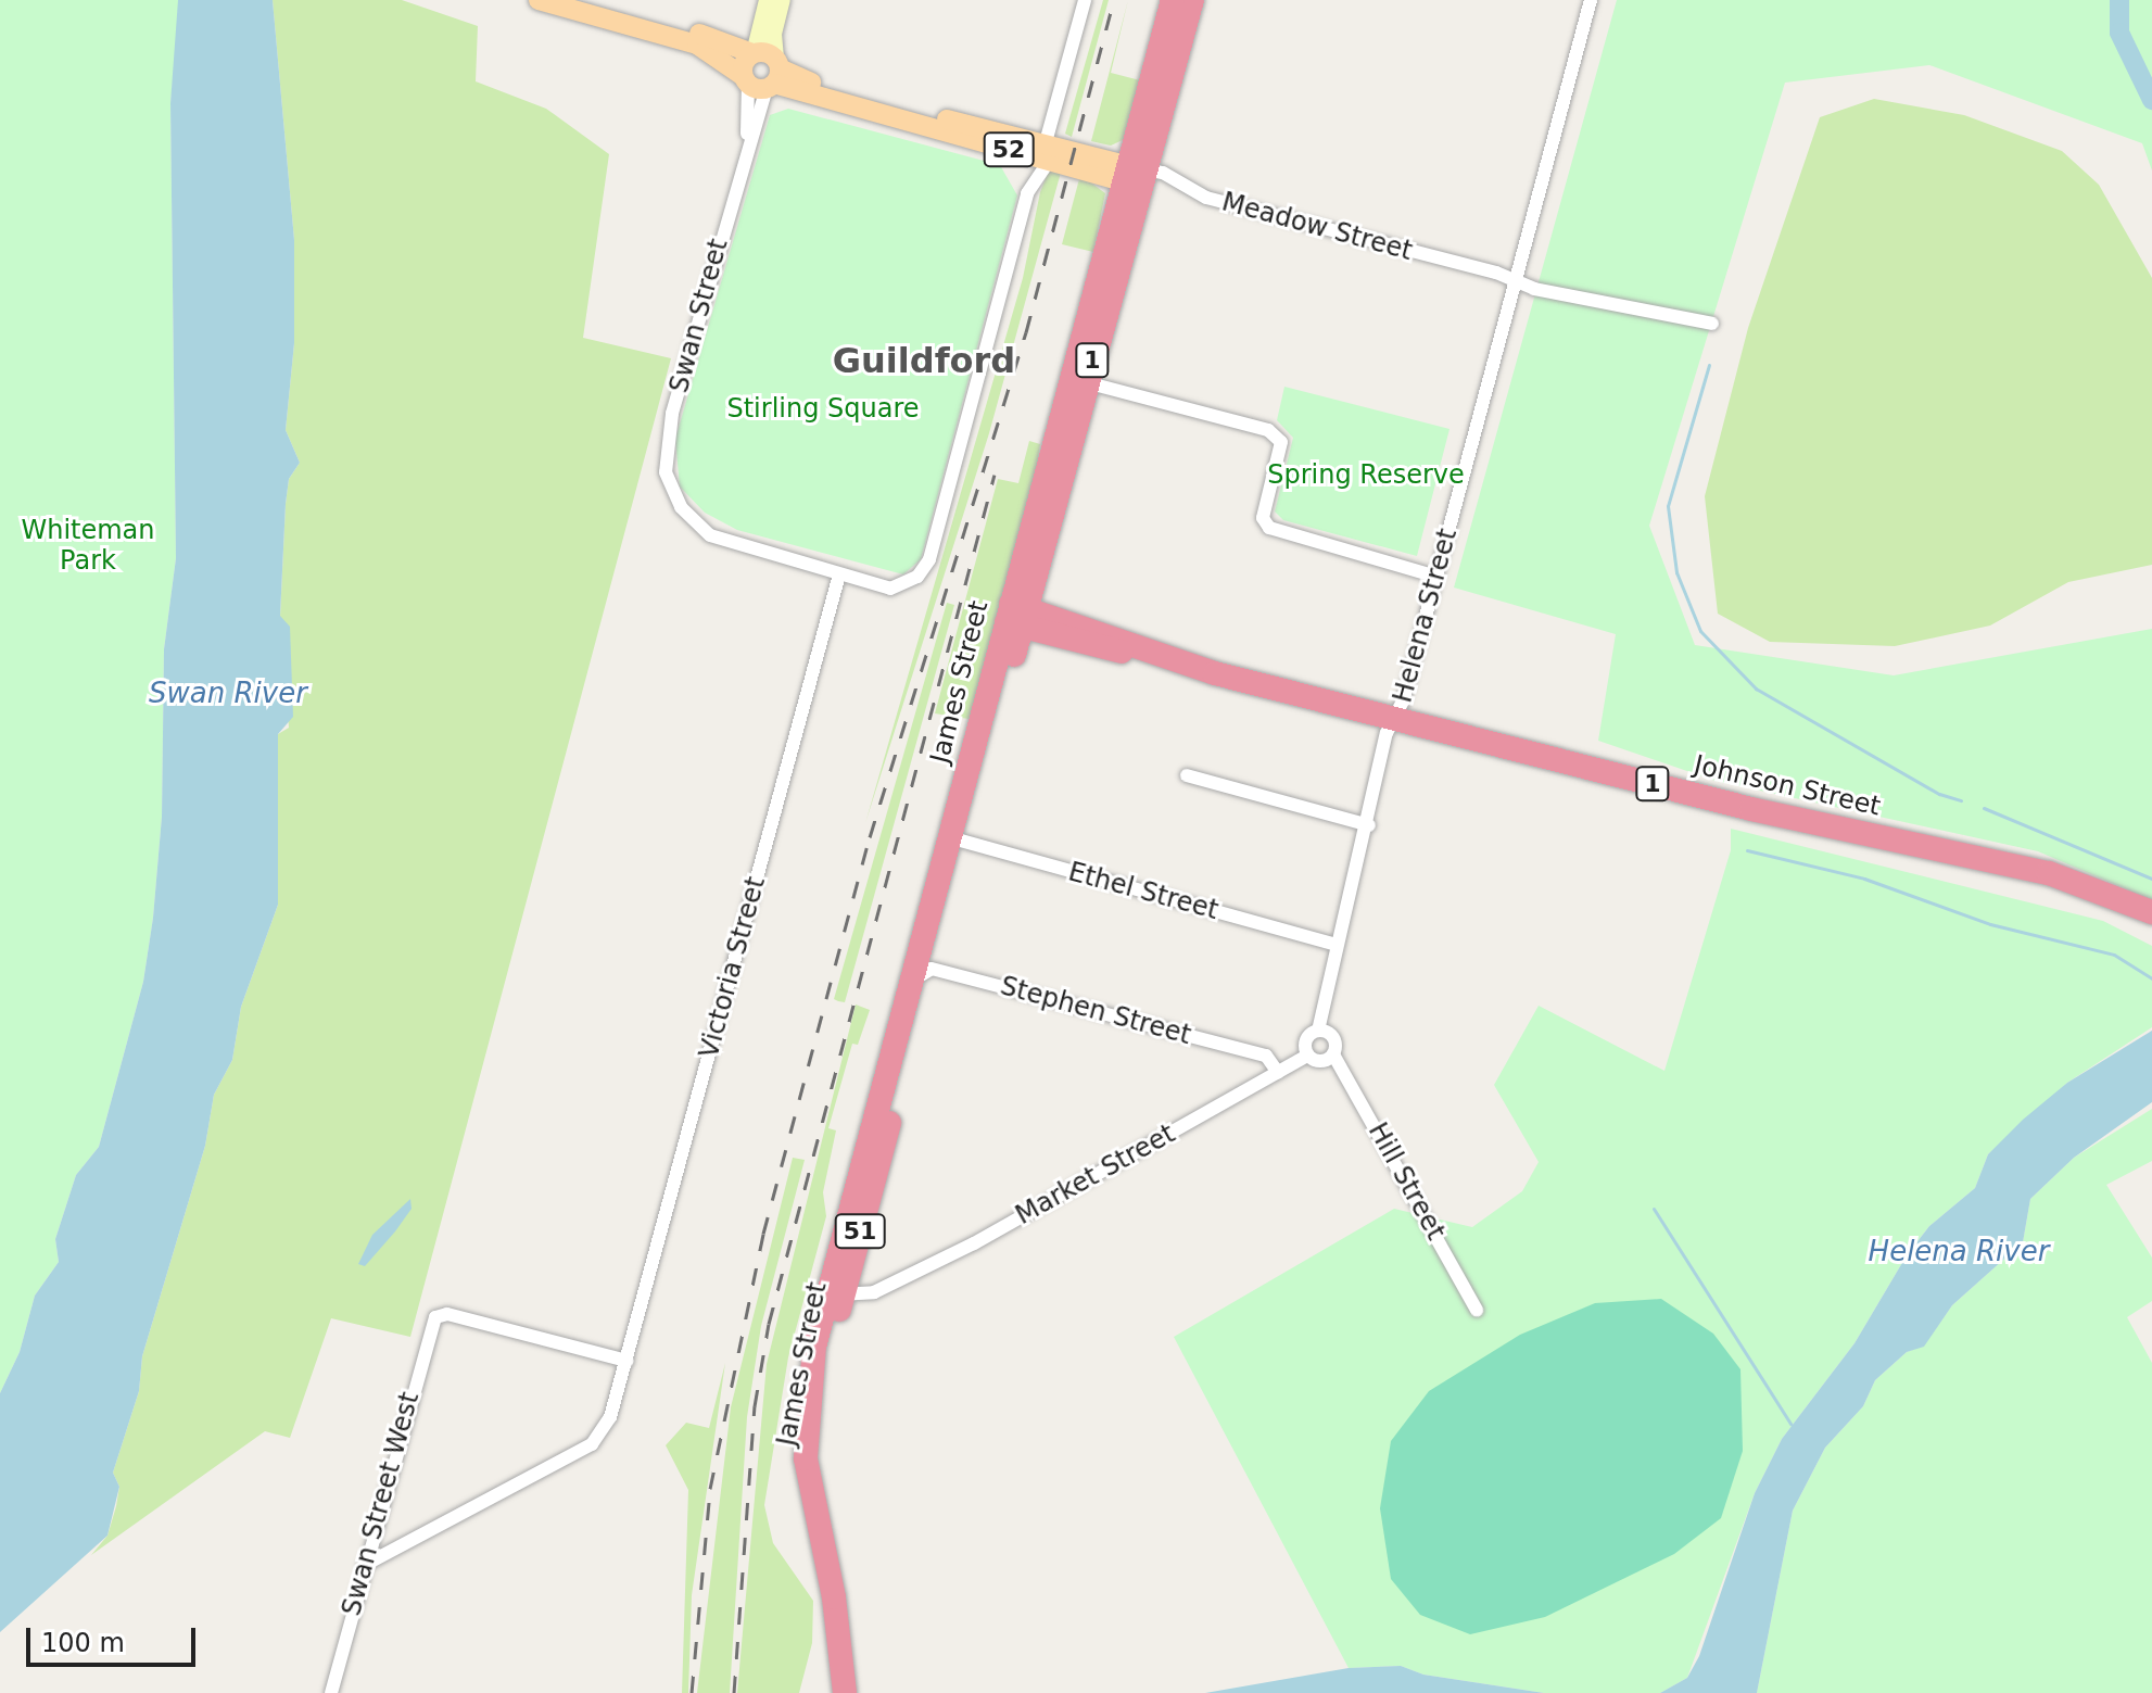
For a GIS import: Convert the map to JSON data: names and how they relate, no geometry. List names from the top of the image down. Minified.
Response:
{"streets":{"highway":["1","James Street","Johnson Street","51"],"main road":["52","Meadow Street"],"street":["Swan Street","Helena Street","Ethel Street","Victoria Street","Stephen Street","Market Street","Hill Street","Swan Street West"]},"crossings":[["Meadow Street","Swan Street"],["Meadow Street","Helena Street"],["Meadow Street","James Street"],["Swan Street","Victoria Street"],["Helena Street","Johnson Street"],["Helena Street","Ethel Street"],["Helena Street","Market Street"],["Helena Street","Hill Street"],["James Street","Johnson Street"],["James Street","Ethel Street"],["James Street","Stephen Street"],["James Street","Market Street"],["Victoria Street","Swan Street West"],["Stephen Street","Market Street"],["Market Street","Hill Street"]],"districts":["Guildford"],"water":["Swan River","Helena River"],"parks":["Stirling Square","Spring Reserve","Whiteman Park"],"scale_bar":"100 m"}
